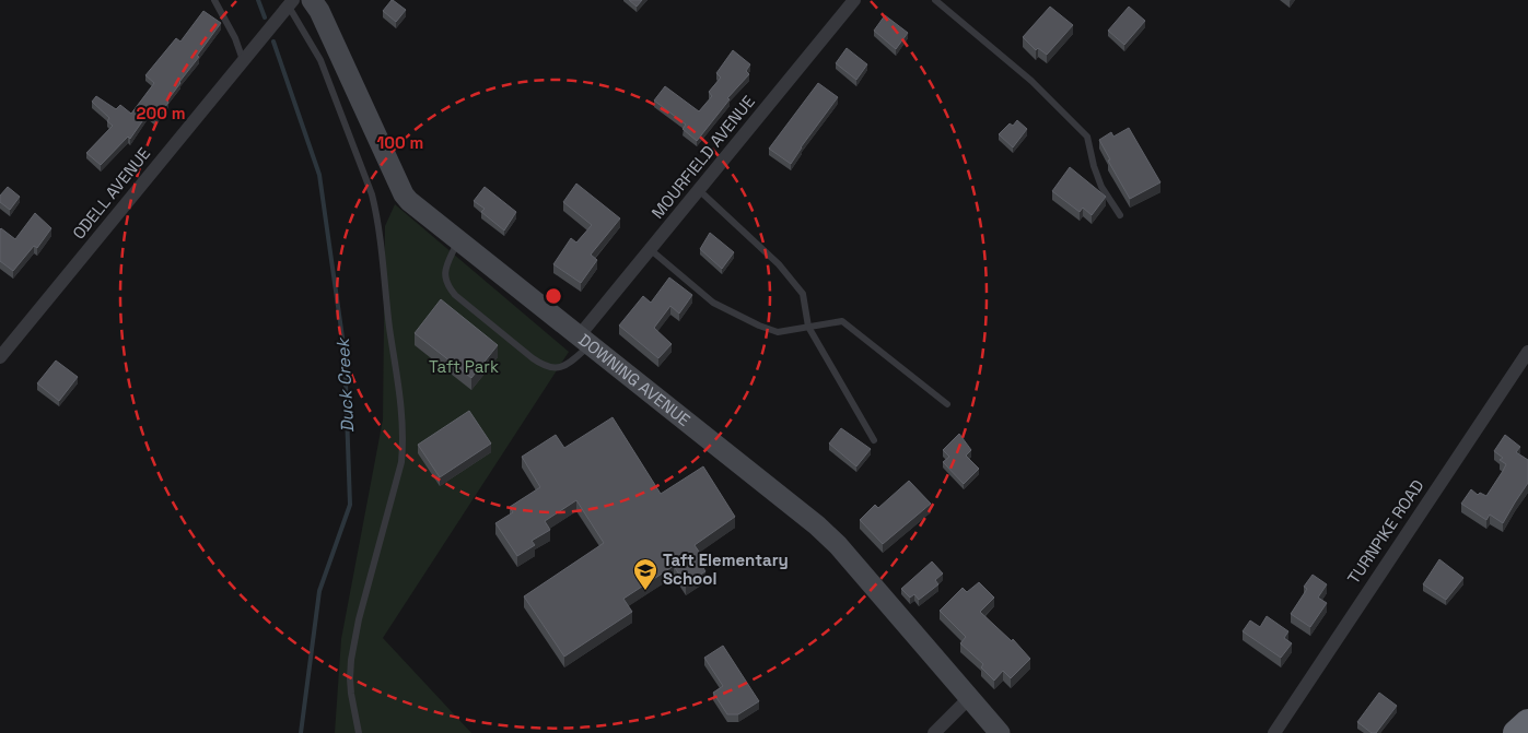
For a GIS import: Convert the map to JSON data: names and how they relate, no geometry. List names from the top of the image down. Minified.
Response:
{"streets":{"street":["MOURFIELD AVENUE","ODELL AVENUE","DOWNING AVENUE","TURNPIKE ROAD"]},"crossings":[["MOURFIELD AVENUE","DOWNING AVENUE"]],"water":["Duck Creek"],"parks":["Taft Park"],"places":{"school or university":["Taft Elementary School"]},"rings":["200 m","100 m"]}
